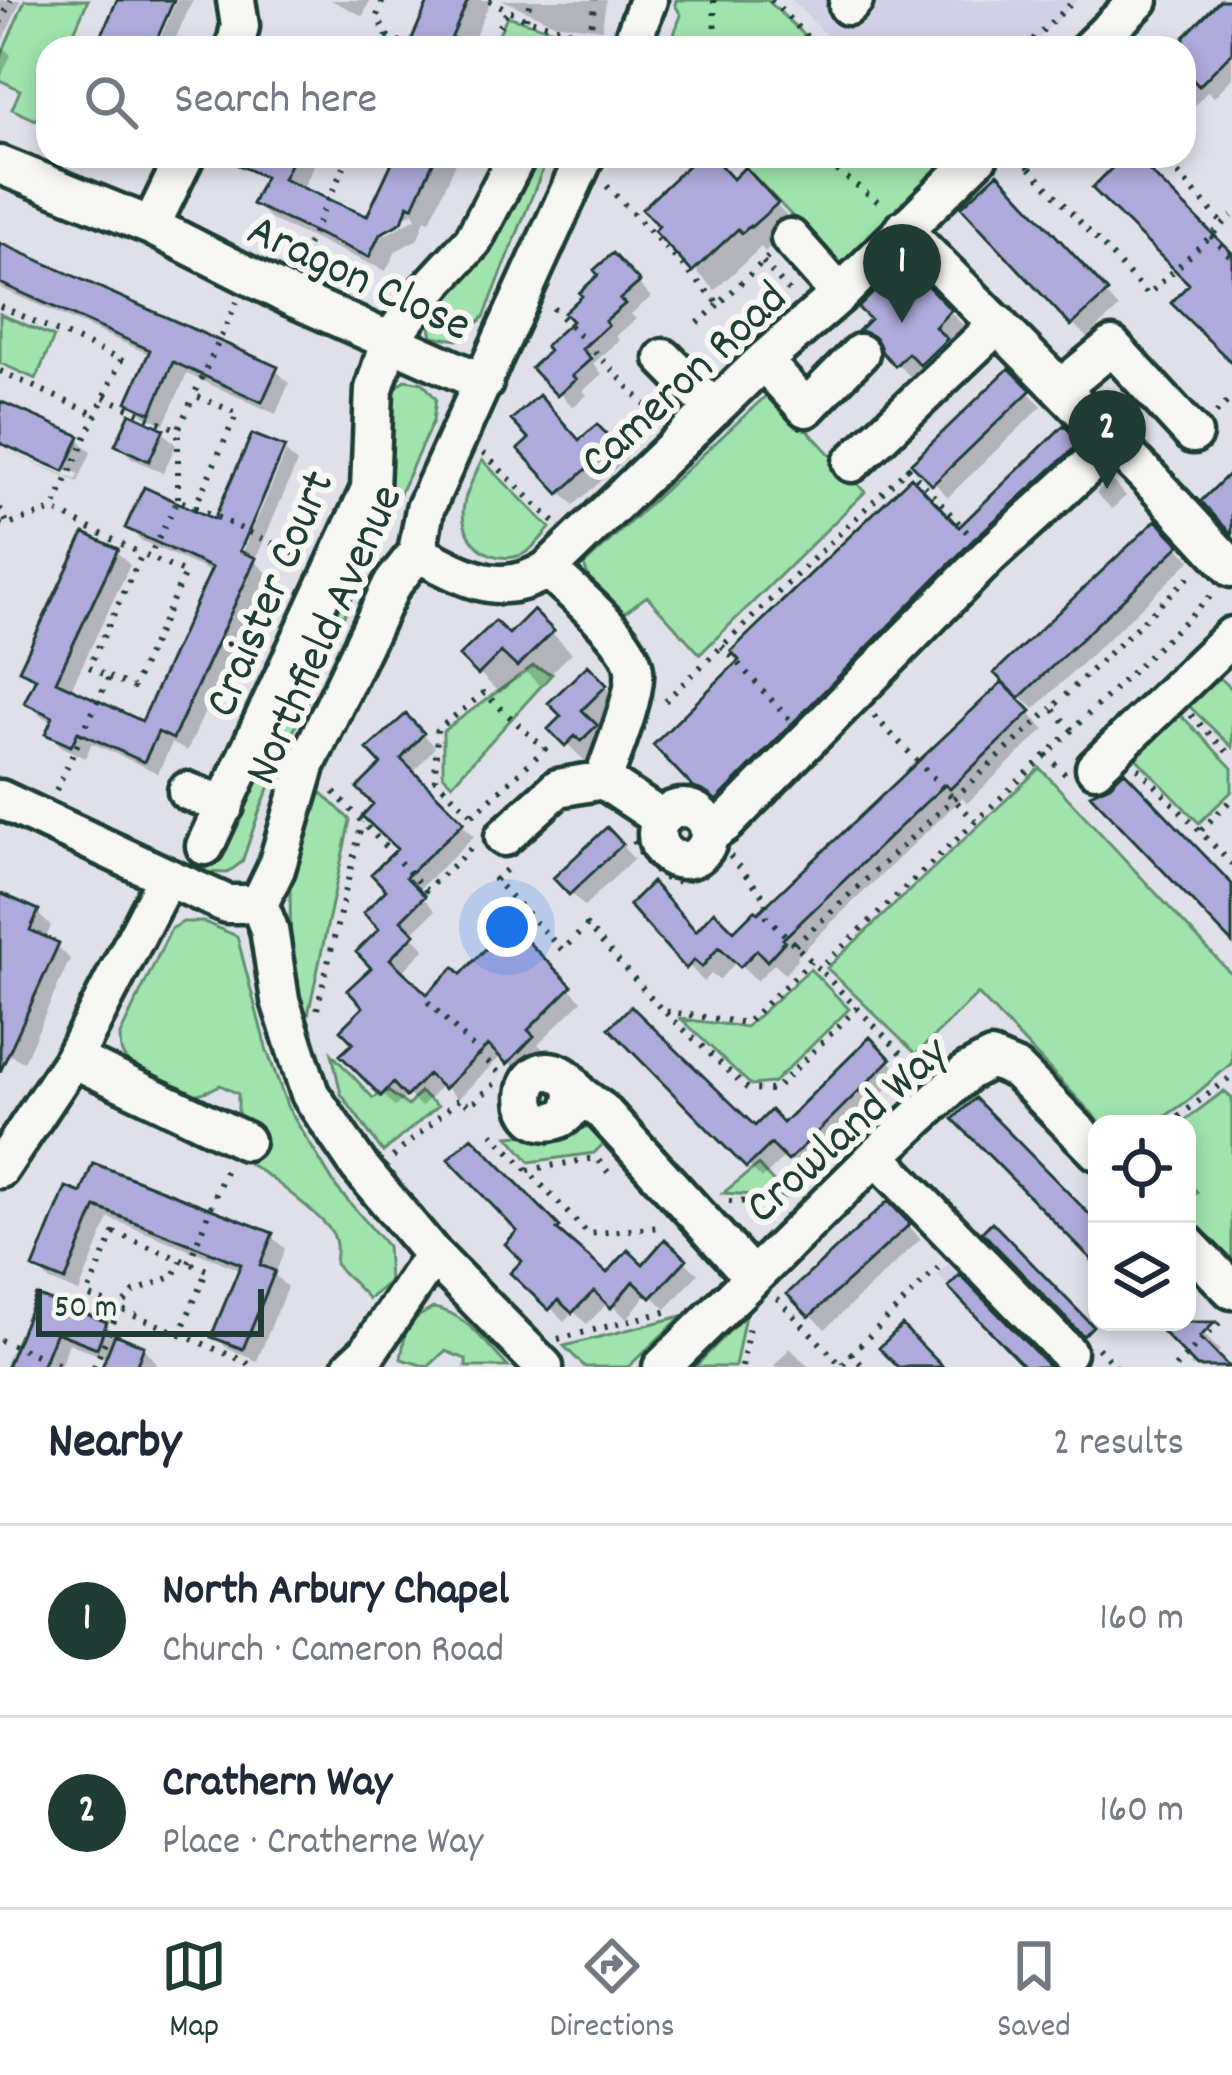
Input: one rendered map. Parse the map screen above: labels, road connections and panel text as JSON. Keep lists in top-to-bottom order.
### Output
{
  "streets": {
    "street": [
      "Aragon Close",
      "Cameron Road",
      "Craister Court",
      "Northfield Avenue",
      "Crowland Way"
    ]
  },
  "crossings": [
    ["Aragon Close", "Craister Court"],
    ["Aragon Close", "Northfield Avenue"],
    ["Cameron Road", "Northfield Avenue"]
  ],
  "scale_bar": "50 m",
  "page": {
    "search": "Search here",
    "pins": ["1", "2"],
    "scale": "50 m",
    "heading": ["Nearby", "2 results"],
    "list": [
      {
        "mark": "1",
        "name": "North Arbury Chapel",
        "note": "Church · Cameron Road",
        "value": "160 m"
      },
      {
        "mark": "2",
        "name": "Crathern Way",
        "note": "Place · Cratherne Way",
        "value": "160 m"
      }
    ],
    "nav": ["Map", "Directions", "Saved"]
  }
}
